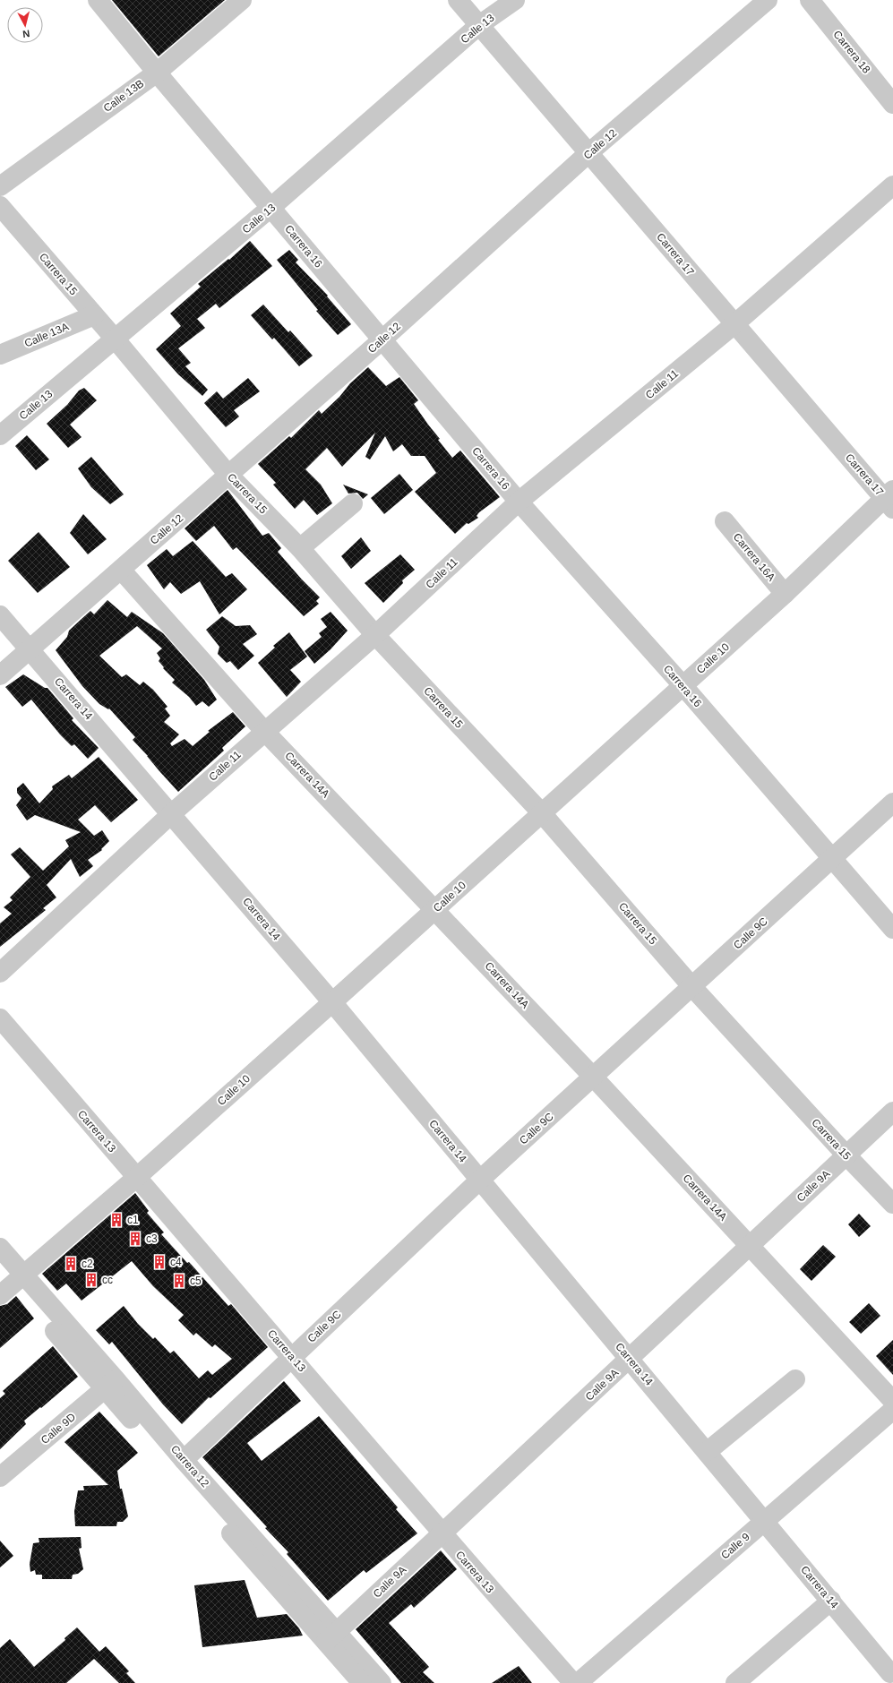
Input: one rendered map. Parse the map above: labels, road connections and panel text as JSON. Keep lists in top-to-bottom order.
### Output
{
  "streets": {
    "street": [
      "Calle 13",
      "Carrera 18",
      "Calle 13B",
      "Calle 12",
      "Carrera 16",
      "Carrera 17",
      "Carrera 15",
      "Calle 13A",
      "Calle 11",
      "Carrera 16A",
      "Calle 10",
      "Carrera 14",
      "Carrera 14A",
      "Calle 9C",
      "Carrera 13",
      "Calle 9A",
      "Calle 9D",
      "Carrera 12",
      "Calle 9"
    ]
  },
  "crossings": [
    ["Calle 13", "Carrera 16"],
    ["Calle 13", "Carrera 17"],
    ["Calle 13", "Carrera 15"],
    ["Calle 13B", "Carrera 16"],
    ["Calle 12", "Carrera 16"],
    ["Calle 12", "Carrera 17"],
    ["Calle 12", "Carrera 15"],
    ["Calle 12", "Carrera 14"],
    ["Calle 12", "Carrera 14A"],
    ["Carrera 16", "Calle 11"],
    ["Carrera 16", "Calle 10"],
    ["Carrera 16", "Calle 9C"],
    ["Carrera 17", "Calle 11"],
    ["Carrera 17", "Calle 10"],
    ["Carrera 15", "Calle 13A"],
    ["Carrera 15", "Calle 11"],
    ["Carrera 15", "Calle 10"],
    ["Carrera 15", "Calle 9C"],
    ["Carrera 15", "Calle 9A"],
    ["Calle 11", "Carrera 14"],
    ["Calle 11", "Carrera 14A"],
    ["Carrera 16A", "Calle 10"],
    ["Calle 10", "Carrera 14"],
    ["Calle 10", "Carrera 14A"],
    ["Calle 10", "Carrera 13"],
    ["Calle 10", "Carrera 12"],
    ["Carrera 14", "Calle 9C"],
    ["Carrera 14", "Calle 9A"],
    ["Carrera 14", "Calle 9"],
    ["Carrera 14A", "Calle 9C"],
    ["Carrera 14A", "Calle 9A"],
    ["Calle 9C", "Carrera 13"],
    ["Calle 9C", "Carrera 12"],
    ["Carrera 13", "Calle 9A"],
    ["Calle 9A", "Carrera 12"],
    ["Calle 9D", "Carrera 12"]
  ],
  "places": {
    "building": [
      "c1",
      "c3",
      "c4",
      "c2",
      "cc",
      "c5"
    ]
  },
  "north": "bottom"
}
